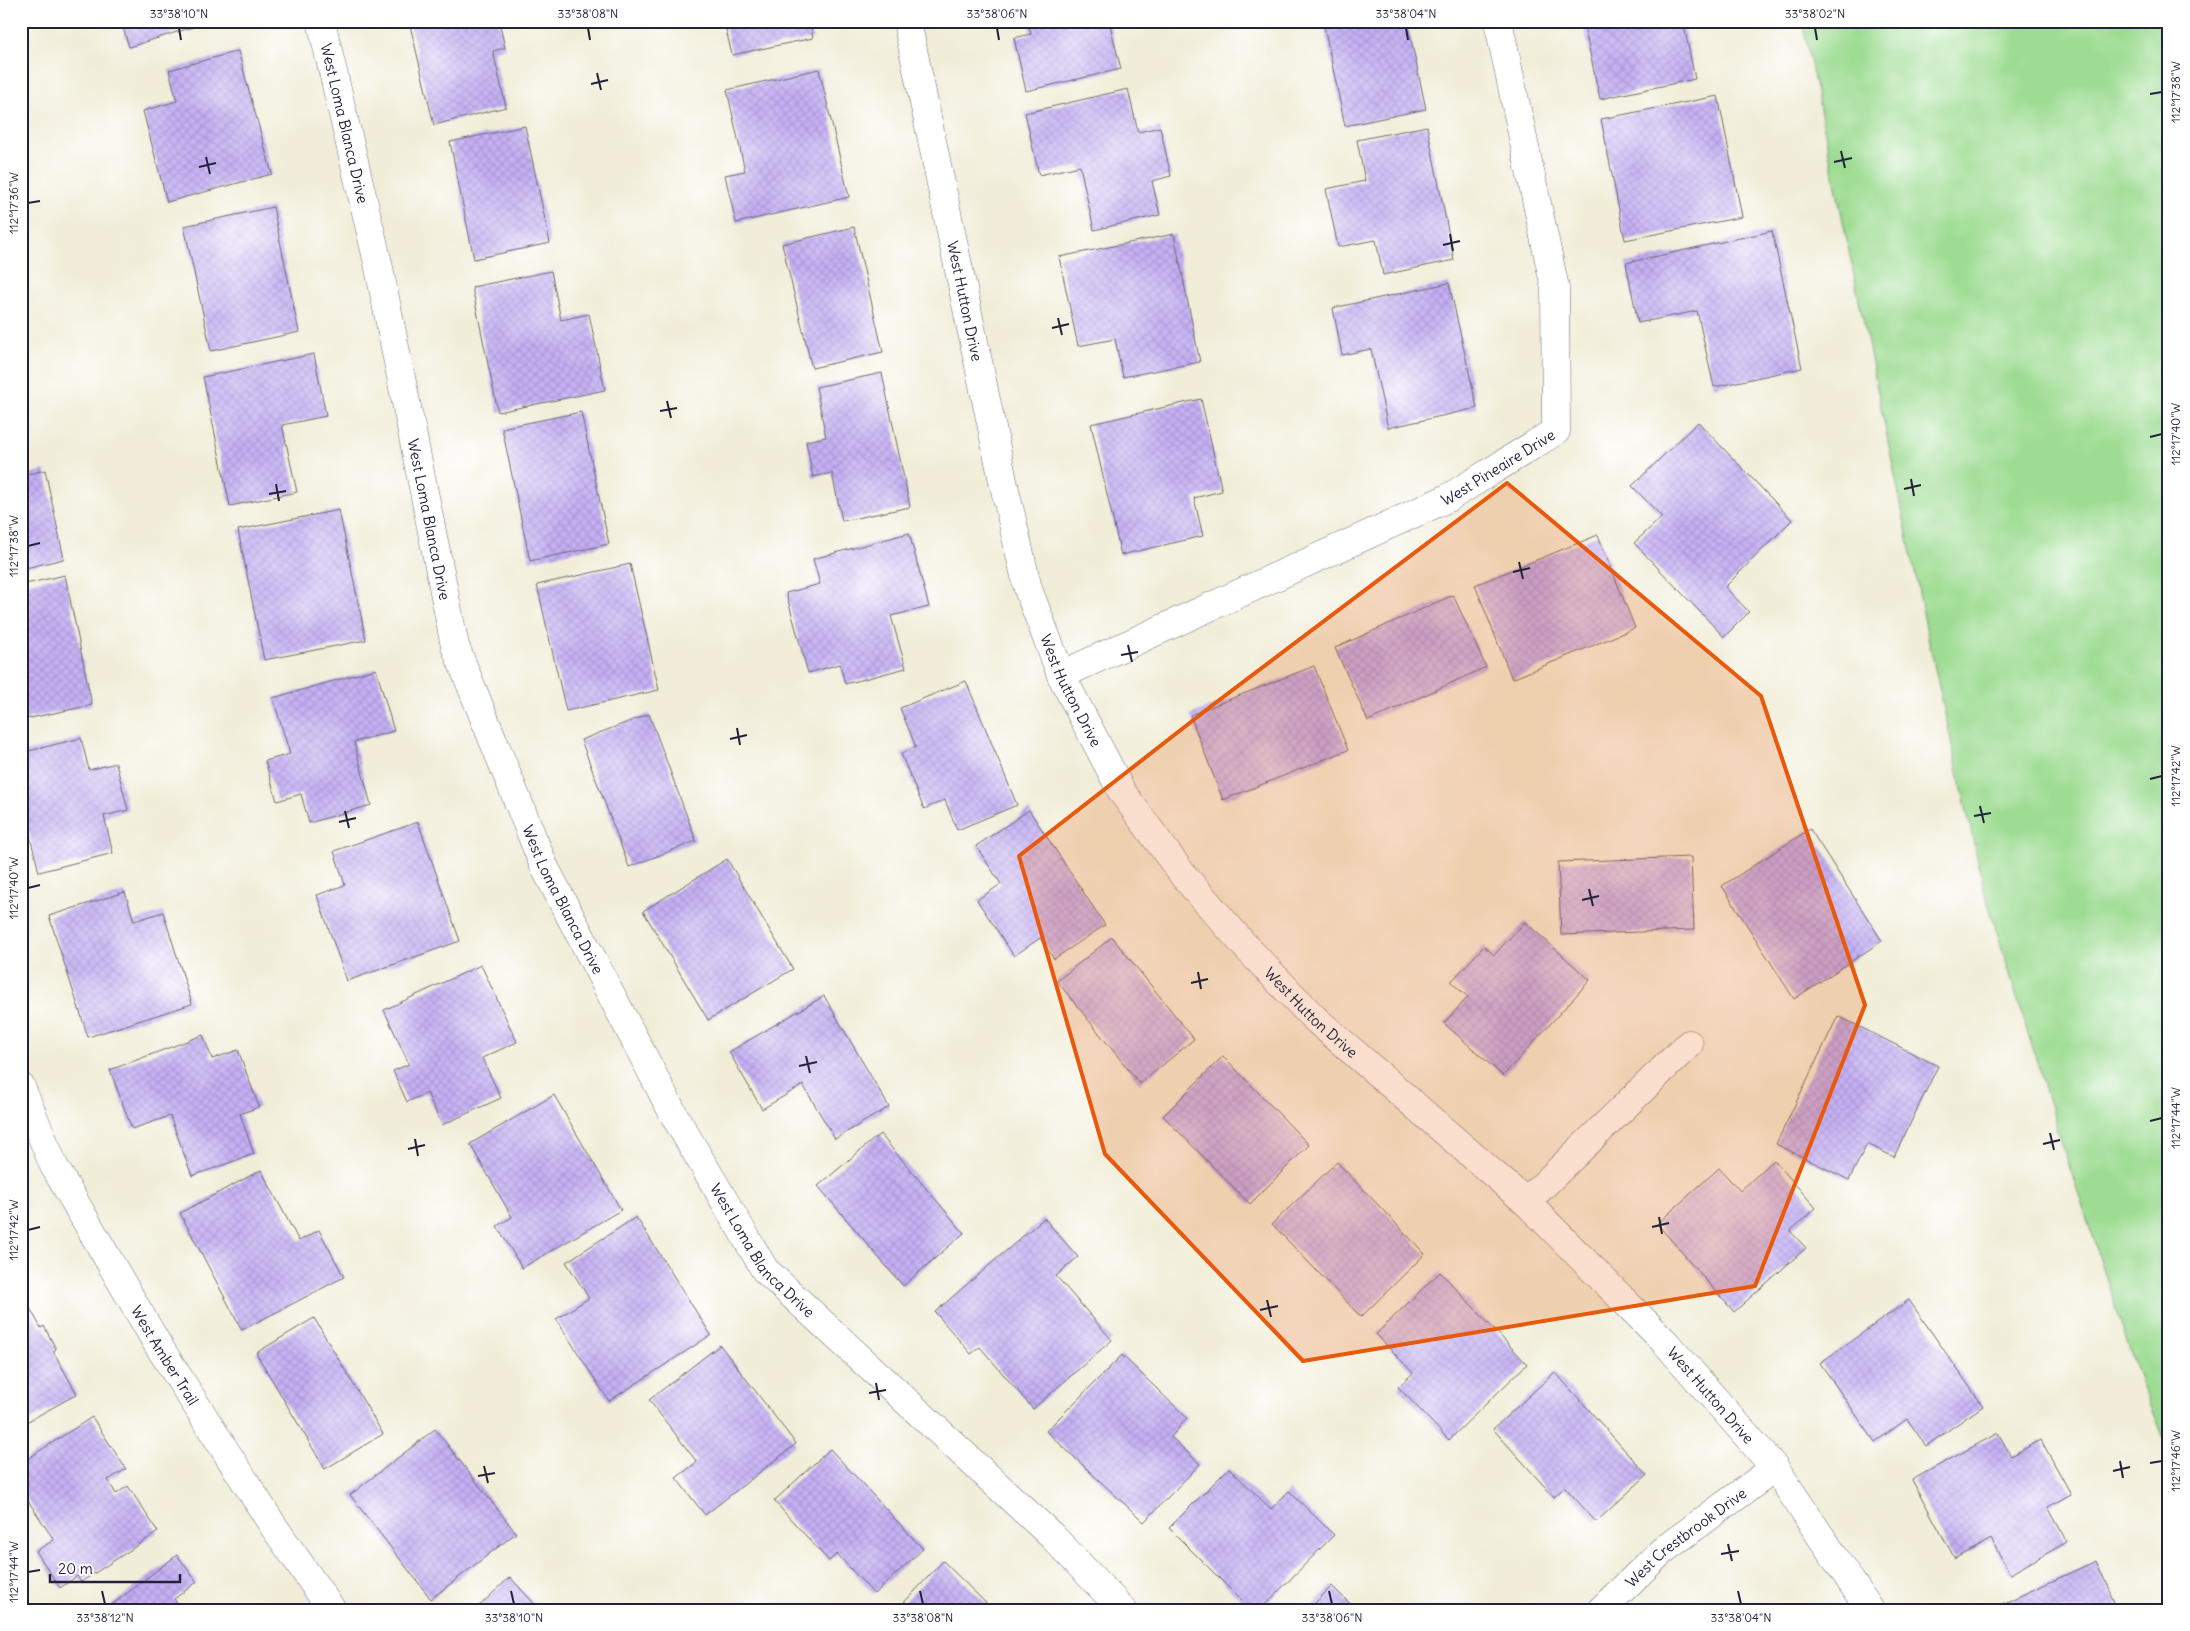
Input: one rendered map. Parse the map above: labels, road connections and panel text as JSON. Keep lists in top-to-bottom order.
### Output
{
  "streets": {
    "street": [
      "West Loma Blanca Drive",
      "West Hutton Drive",
      "West Pineaire Drive",
      "West Amber Trail",
      "West Crestbrook Drive"
    ]
  },
  "crossings": [
    ["West Hutton Drive", "West Pineaire Drive"],
    ["West Hutton Drive", "West Crestbrook Drive"]
  ],
  "scale_bar": "20 m",
  "coordinates": [
    "33°38'10\"N",
    "33°38'08\"N",
    "33°38'06\"N",
    "33°38'04\"N",
    "33°38'02\"N",
    "112°17'38\"W",
    "112°17'36\"W",
    "112°17'40\"W",
    "112°17'42\"W",
    "112°17'44\"W",
    "112°17'46\"W",
    "33°38'12\"N"
  ]
}
